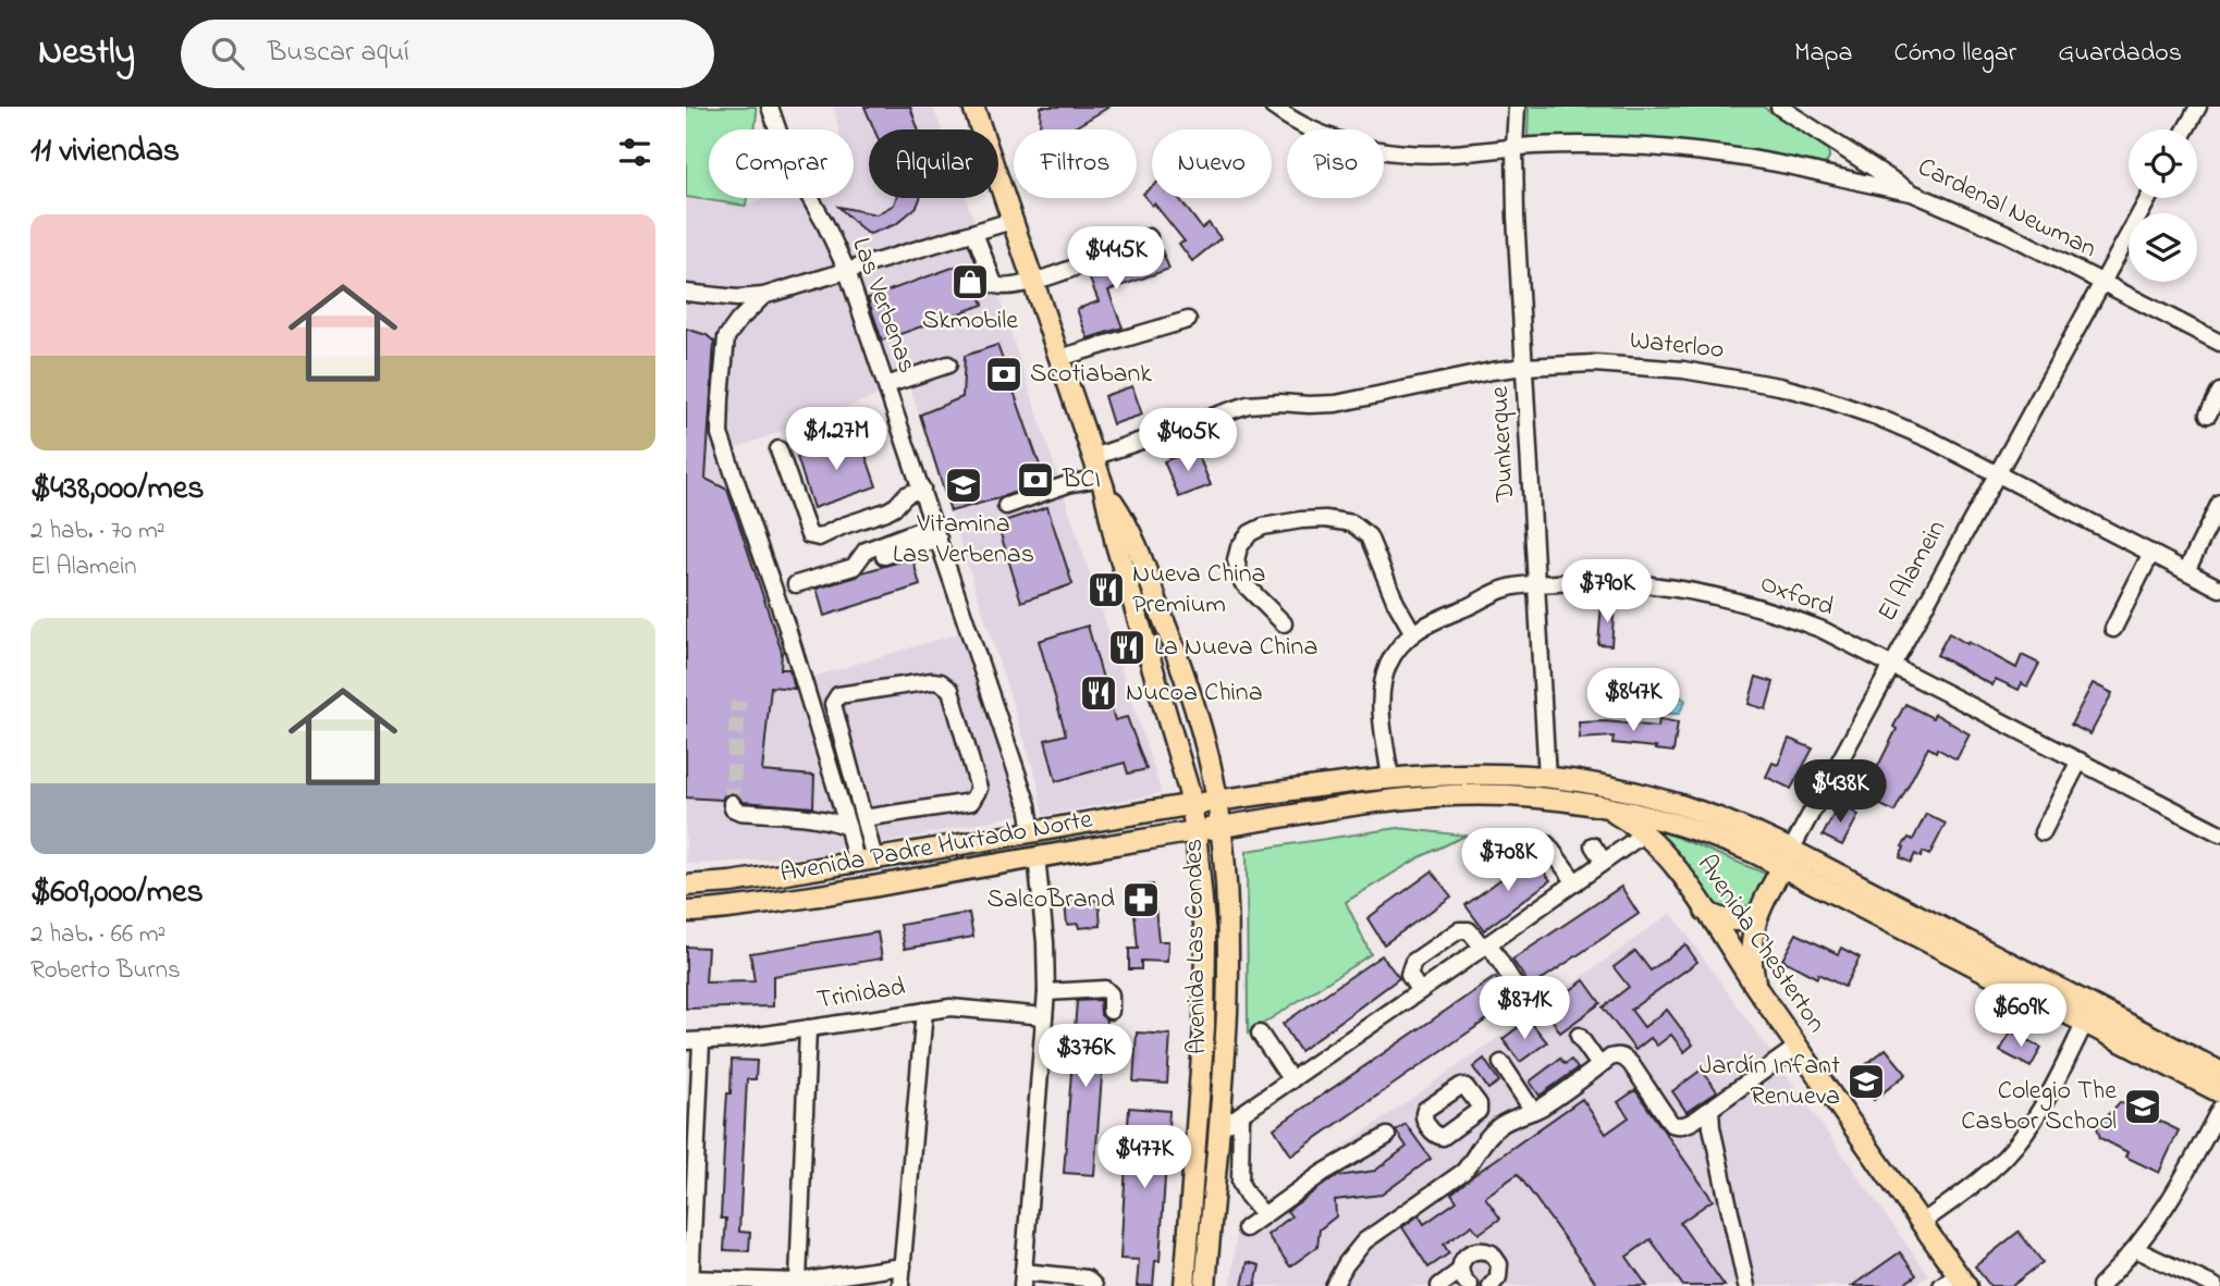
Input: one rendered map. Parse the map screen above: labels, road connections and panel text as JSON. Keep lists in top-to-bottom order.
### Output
{
  "streets": {
    "main road": [
      "El Alamein",
      "Avenida Padre Hurtado Norte",
      "Avenida Chesterton",
      "Avenida Las Condes"
    ],
    "street": [
      "Cardenal Newman",
      "Las Verbenas",
      "Waterloo",
      "Dunkerque",
      "Oxford",
      "Trinidad"
    ]
  },
  "crossings": [
    ["Cardenal Newman", "El Alamein"],
    ["Las Verbenas", "Avenida Padre Hurtado Norte"],
    ["Waterloo", "Dunkerque"],
    ["Waterloo", "El Alamein"],
    ["Waterloo", "Avenida Las Condes"],
    ["Dunkerque", "Oxford"],
    ["Dunkerque", "Avenida Padre Hurtado Norte"],
    ["El Alamein", "Oxford"],
    ["El Alamein", "Avenida Padre Hurtado Norte"],
    ["El Alamein", "Avenida Chesterton"],
    ["Oxford", "Avenida Padre Hurtado Norte"],
    ["Avenida Padre Hurtado Norte", "Avenida Chesterton"],
    ["Avenida Padre Hurtado Norte", "Avenida Las Condes"]
  ],
  "places": {
    "shop": ["Skmobile"],
    "bank": ["Scotiabank", "BCI"],
    "school or university": ["Vitamina Las Verbenas", "Jardín Infant Renueva", "Colegio The Casbor School"],
    "restaurant": ["Nueva China Premium", "La Nueva China", "Nucoa China"],
    "pharmacy": ["SalcoBrand"]
  },
  "page": {
    "header": "Nestly",
    "search": "Buscar aquí",
    "nav": ["Mapa", "Cómo llegar", "Guardados"],
    "heading": "11 viviendas",
    "chip": [
      "Comprar",
      "Alquilar",
      "Filtros",
      "Nuevo",
      "Piso"
    ],
    "list": [
      {
        "name": "$438,000/mes",
        "note": "2 hab. · 70 m² · El Alamein"
      },
      {
        "name": "$609,000/mes",
        "note": "2 hab. · 66 m² · Roberto Burns"
      }
    ],
    "price": [
      "$445K",
      "$1.27M",
      "$405K",
      "$790K",
      "$847K",
      "$438K",
      "$708K",
      "$871K",
      "$609K",
      "$376K",
      "$477K"
    ]
  }
}
